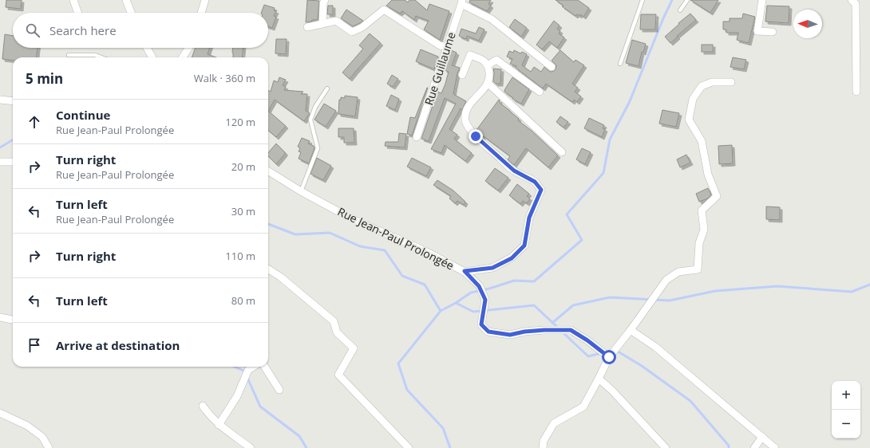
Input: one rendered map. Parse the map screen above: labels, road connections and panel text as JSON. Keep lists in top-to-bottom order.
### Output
{
  "streets": {
    "street": ["Rue Guillaume", "Rue Jean-Paul Prolongée"]
  },
  "north": "left",
  "page": {
    "search": "Search here",
    "heading": ["5 min", "Walk · 360 m"],
    "list": [
      ["Continue", "Rue Jean-Paul Prolongée", "120 m"],
      ["Turn right", "Rue Jean-Paul Prolongée", "20 m"],
      ["Turn left", "Rue Jean-Paul Prolongée", "30 m"],
      ["Turn right", "110 m"],
      ["Turn left", "80 m"],
      "Arrive at destination"
    ],
    "map_buttons": ["+", "−"]
  }
}
